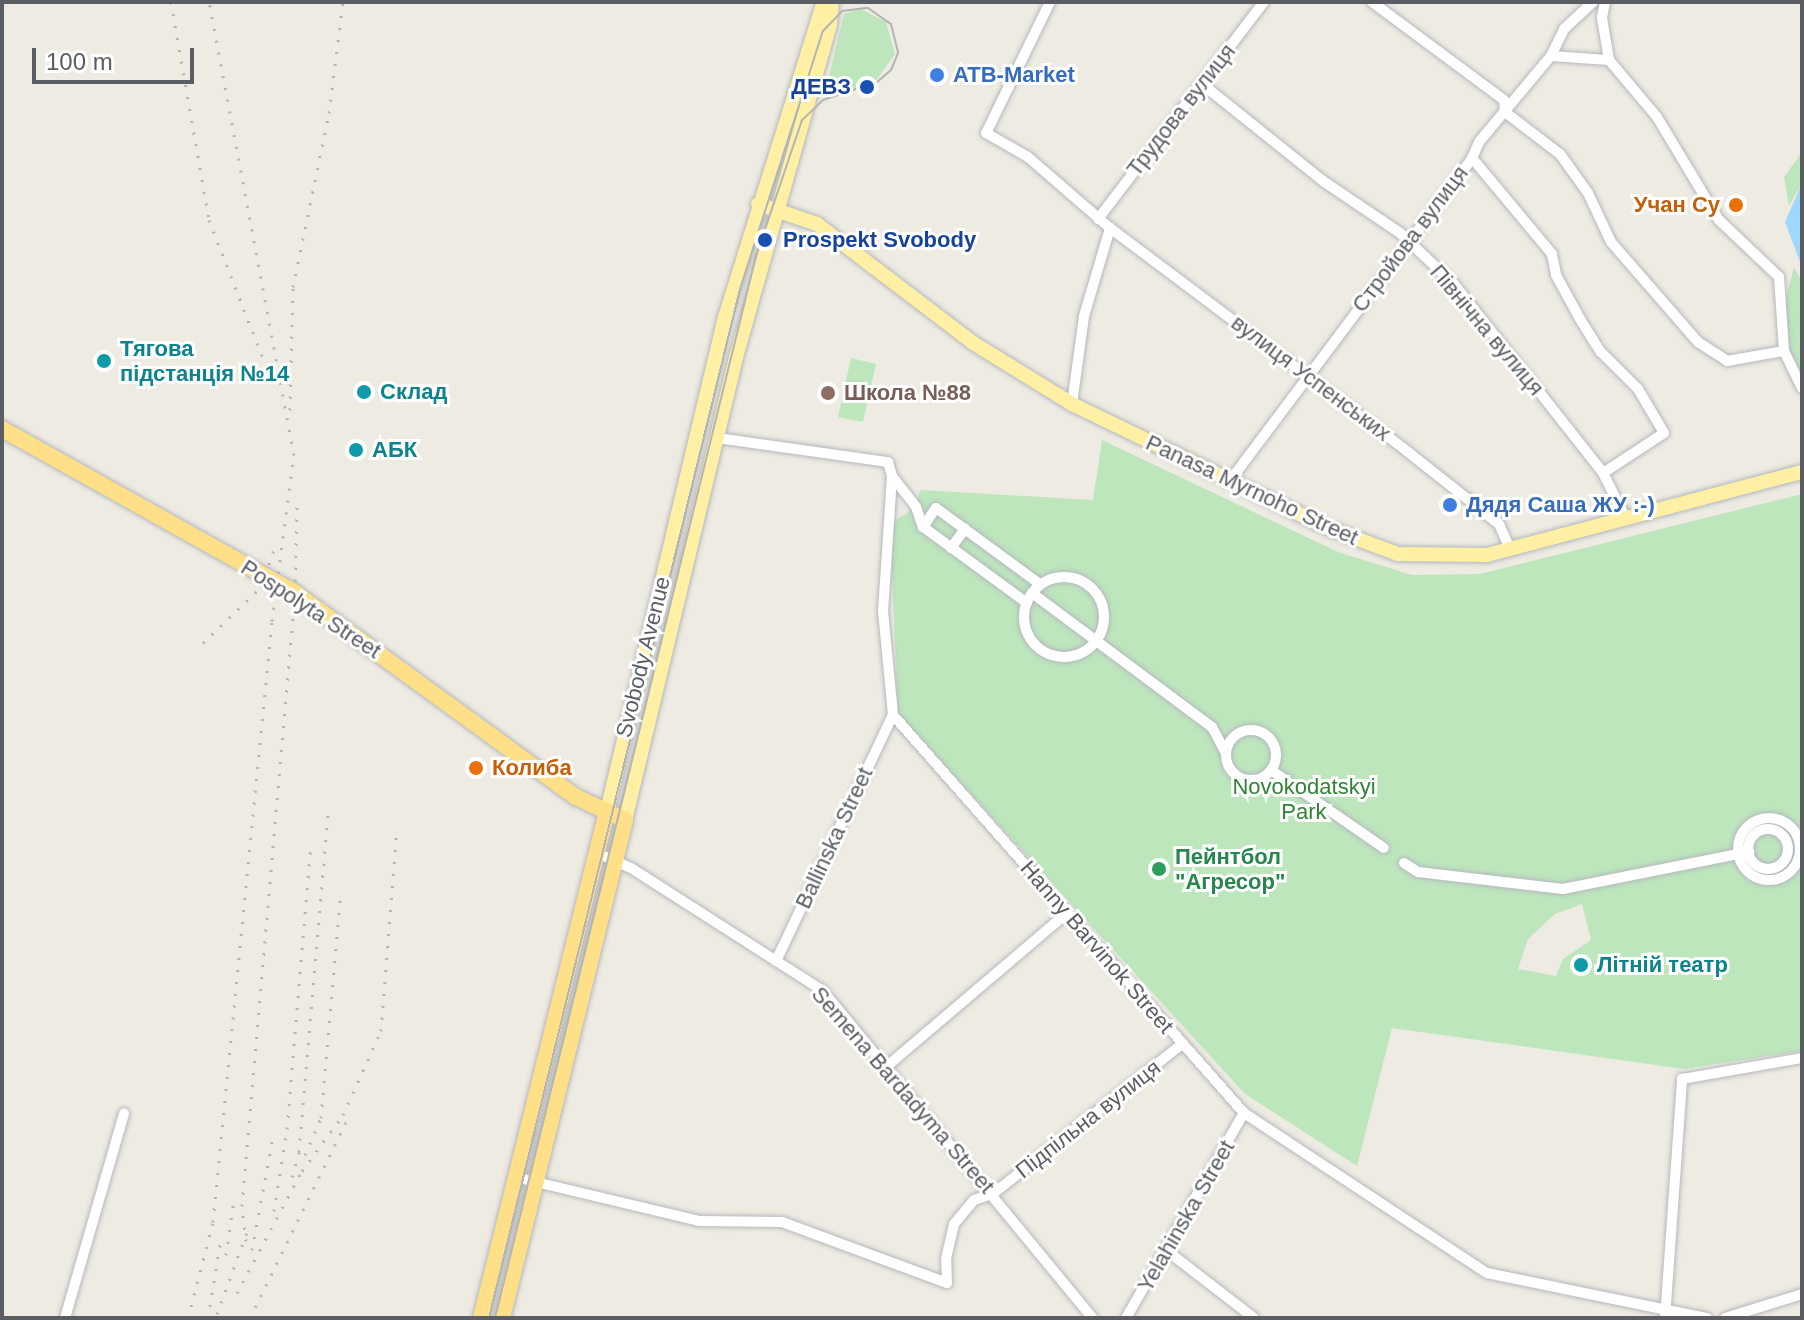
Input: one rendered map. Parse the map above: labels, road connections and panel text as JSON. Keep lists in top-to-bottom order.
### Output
{
  "streets": {
    "highway": ["Pospolyta Street", "Svobody Avenue"],
    "main road": ["Panasa Myrnoho Street"],
    "street": [
      "Трудова вулиця",
      "Стройова вулиця",
      "Північна вулиця",
      "вулиця Успенських",
      "Ballinska Street",
      "Hanny Barvinok Street",
      "Semena Bardadyma Street",
      "Підпільна вулиця",
      "Yelahinska Street"
    ]
  },
  "crossings": [
    ["Трудова вулиця", "Північна вулиця"],
    ["Трудова вулиця", "вулиця Успенських"],
    ["Стройова вулиця", "Північна вулиця"],
    ["Стройова вулиця", "вулиця Успенських"],
    ["Стройова вулиця", "Panasa Myrnoho Street"],
    ["Північна вулиця", "Panasa Myrnoho Street"],
    ["вулиця Успенських", "Panasa Myrnoho Street"],
    ["Panasa Myrnoho Street", "Svobody Avenue"],
    ["Pospolyta Street", "Svobody Avenue"],
    ["Svobody Avenue", "Semena Bardadyma Street"],
    ["Svobody Avenue", "Підпільна вулиця"],
    ["Ballinska Street", "Hanny Barvinok Street"],
    ["Ballinska Street", "Semena Bardadyma Street"],
    ["Hanny Barvinok Street", "Підпільна вулиця"],
    ["Hanny Barvinok Street", "Yelahinska Street"],
    ["Semena Bardadyma Street", "Підпільна вулиця"]
  ],
  "parks": ["Novokodatskyi Park"],
  "places": [
    "ATB-Market",
    "ДЕВЗ",
    "Учан Су",
    "Prospekt Svobody",
    "Тягова пiдстанцiя №14",
    "Склад",
    "Школа №88",
    "АБК",
    "Дядя Саша ЖУ :-)",
    "Колиба",
    "Пейнтбол \"Агресор\"",
    "Лiтнiй театр"
  ],
  "scale_bar": "100 m"
}
